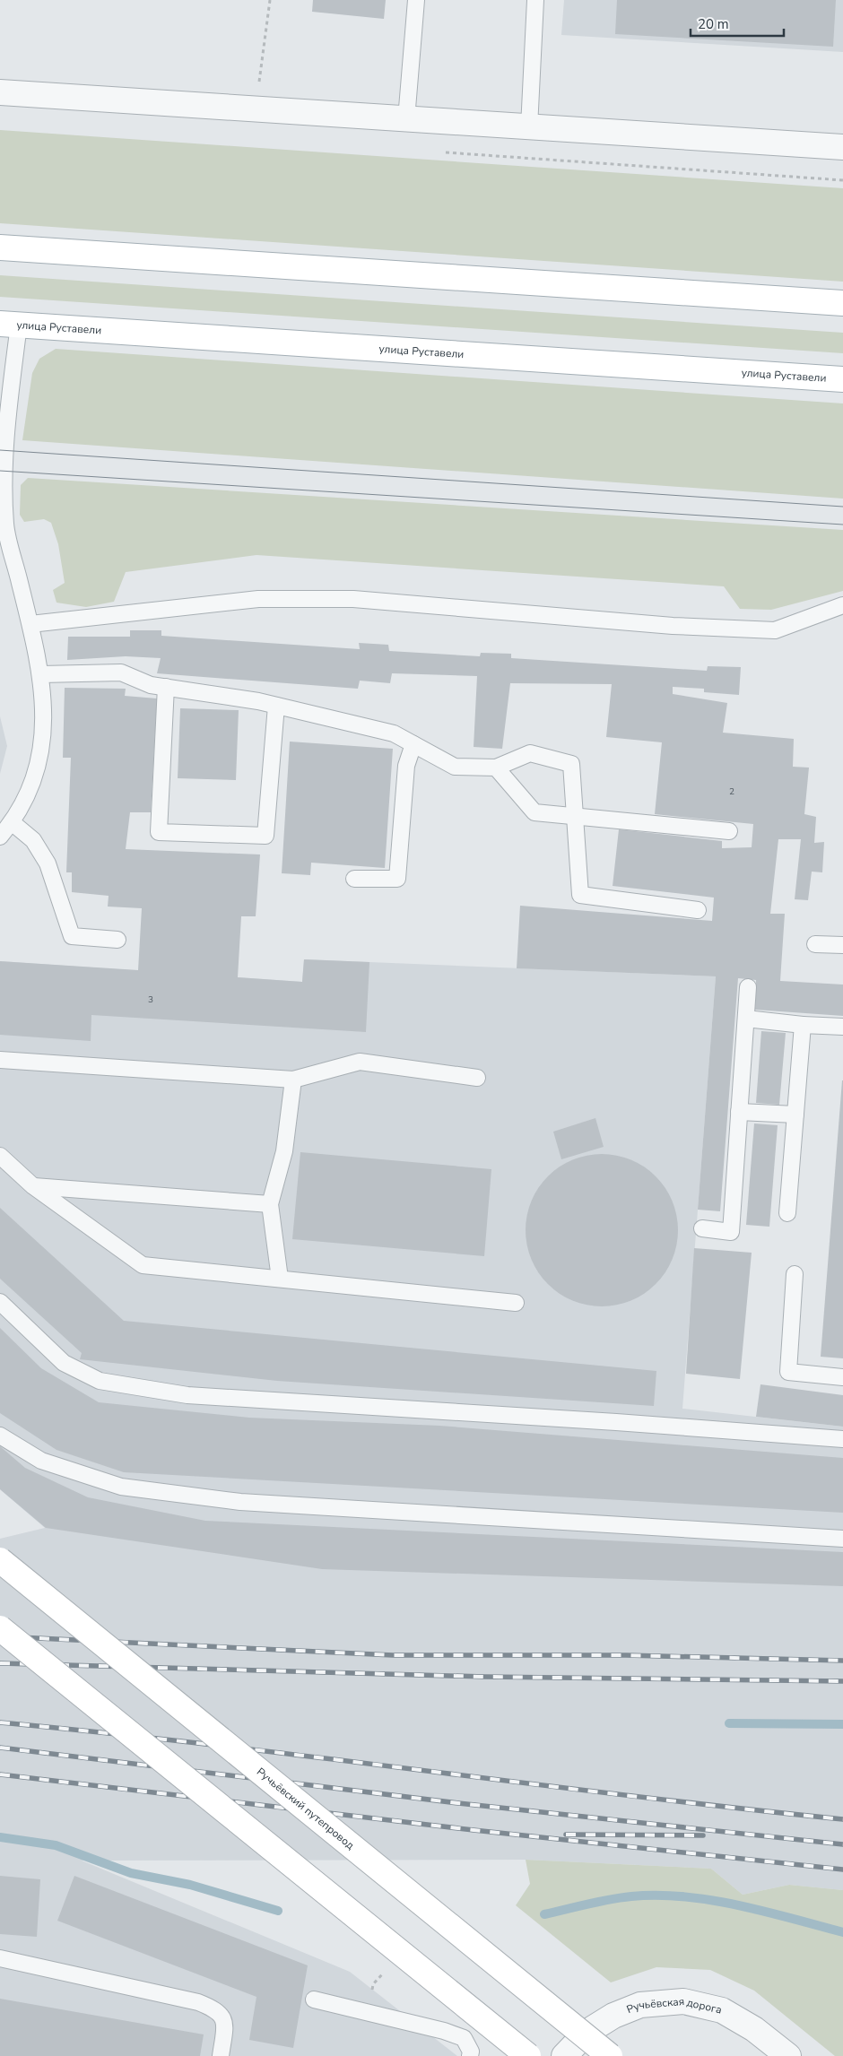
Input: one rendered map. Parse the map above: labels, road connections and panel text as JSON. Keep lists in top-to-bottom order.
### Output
{
  "streets": {
    "main road": ["улица Руставели", "Ручьёвский путепровод"],
    "street": ["Ручьёвская дорога"]
  },
  "house_numbers": ["2", "3"],
  "scale_bar": "20 m"
}
